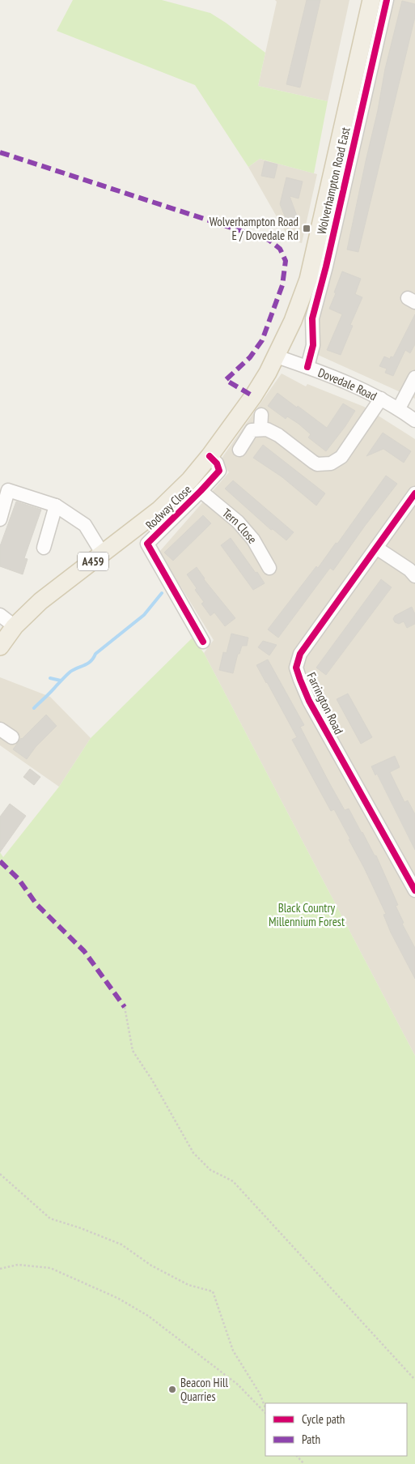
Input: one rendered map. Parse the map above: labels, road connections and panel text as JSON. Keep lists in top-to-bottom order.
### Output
{
  "streets": {
    "main road": ["Wolverhampton Road East", "A459"],
    "street": [
      "Dovedale Road",
      "Rodway Close",
      "Tern Close",
      "Farrington Road"
    ]
  },
  "crossings": [
    ["Wolverhampton Road East", "Dovedale Road"],
    ["Wolverhampton Road East", "Rodway Close"],
    ["Wolverhampton Road East", "Tern Close"],
    ["Wolverhampton Road East", "A459"],
    ["Rodway Close", "Tern Close"],
    ["Rodway Close", "A459"],
    ["Tern Close", "A459"]
  ],
  "parks": ["Black Country Millennium Forest"],
  "places": {
    "transit": ["Wolverhampton Road E / Dovedale Rd"],
    "other": ["Beacon Hill Quarries"]
  },
  "legend": ["Cycle path", "Path"]
}
